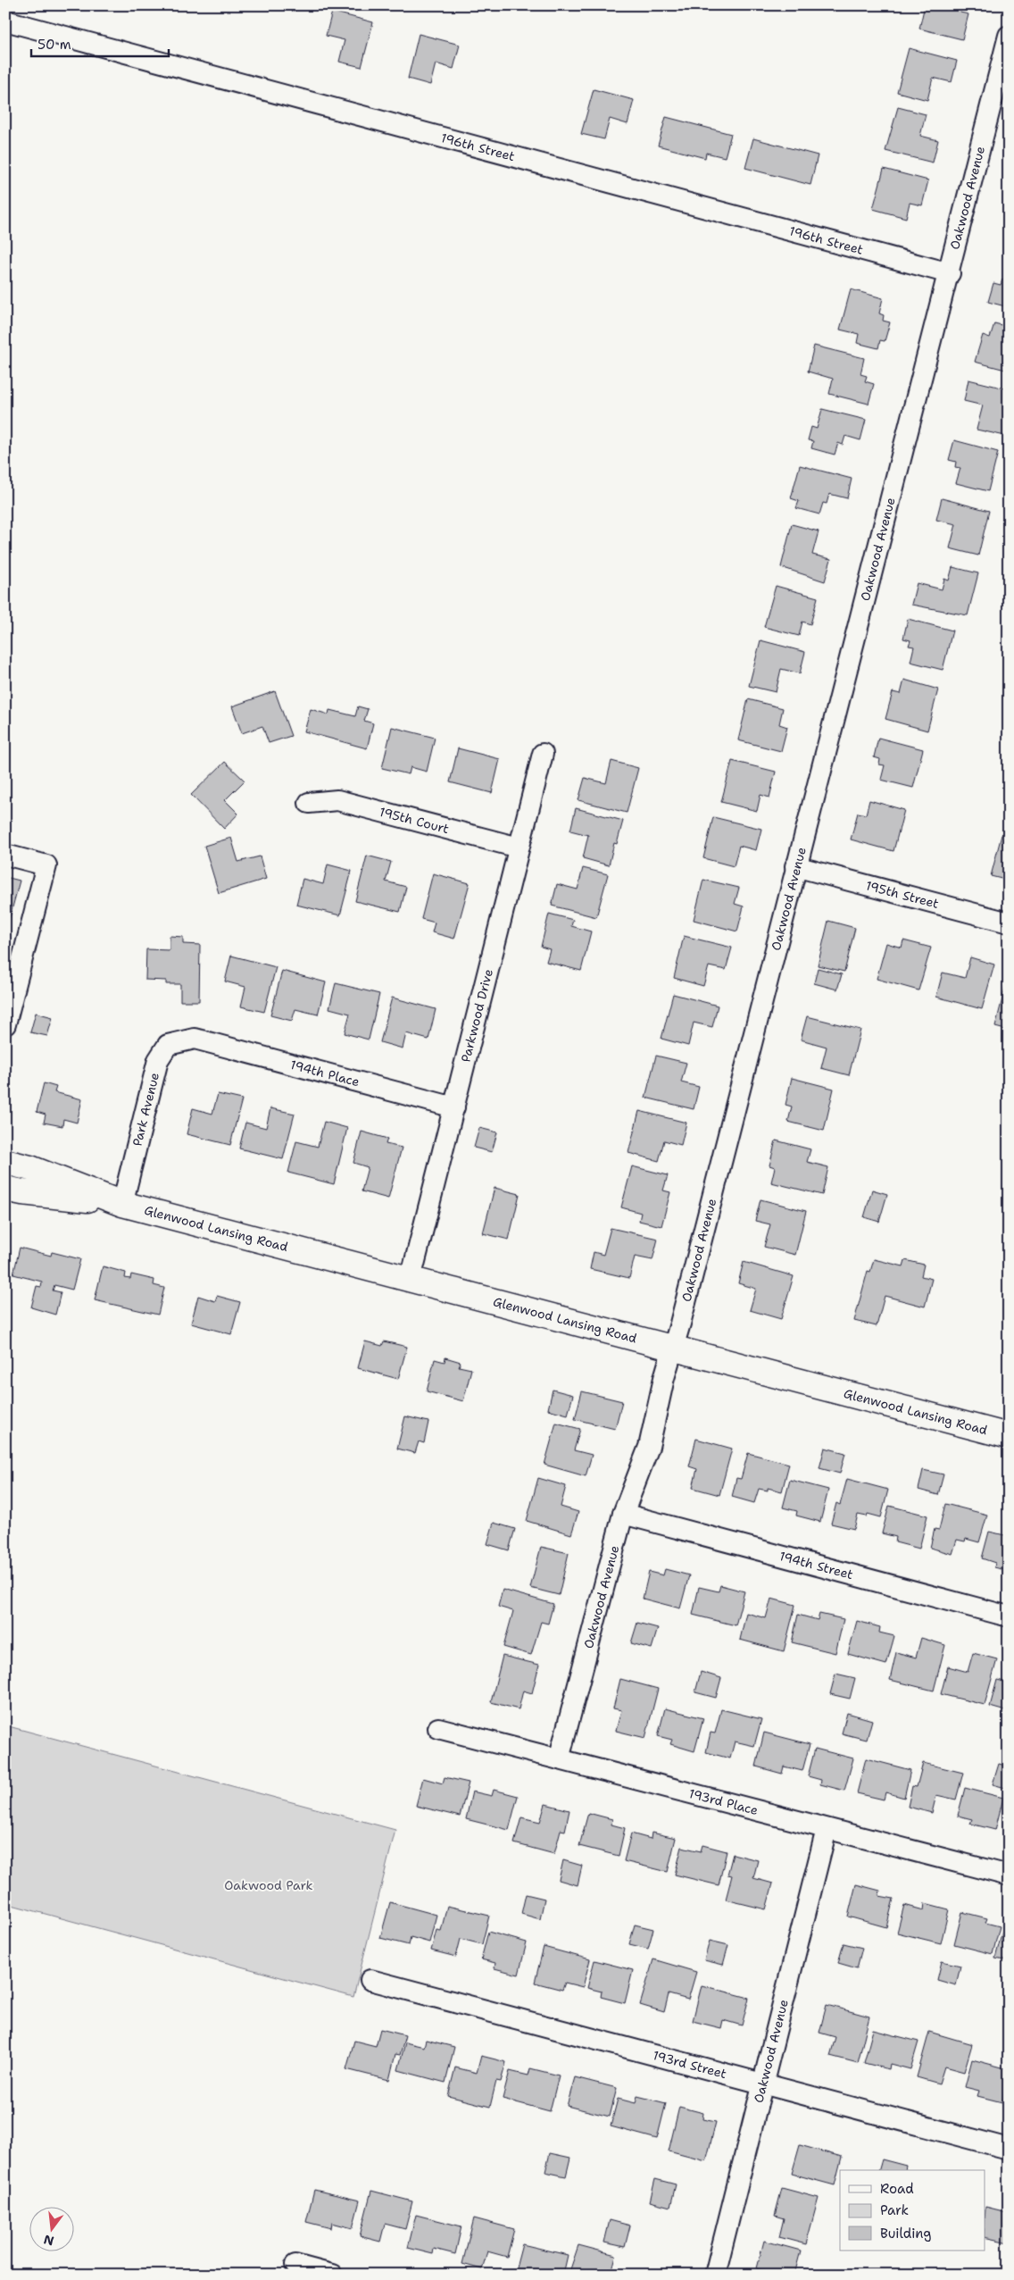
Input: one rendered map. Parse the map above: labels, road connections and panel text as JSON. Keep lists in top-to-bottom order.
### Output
{
  "streets": {
    "main road": ["Glenwood Lansing Road"],
    "street": [
      "196th Street",
      "Oakwood Avenue",
      "195th Court",
      "195th Street",
      "Parkwood Drive",
      "194th Place",
      "Park Avenue",
      "194th Street",
      "193rd Place",
      "193rd Street"
    ]
  },
  "crossings": [
    ["196th Street", "Oakwood Avenue"],
    ["Oakwood Avenue", "195th Street"],
    ["Oakwood Avenue", "Glenwood Lansing Road"],
    ["Oakwood Avenue", "194th Street"],
    ["Oakwood Avenue", "193rd Place"],
    ["Oakwood Avenue", "193rd Street"],
    ["195th Court", "Parkwood Drive"],
    ["Parkwood Drive", "194th Place"],
    ["Parkwood Drive", "Glenwood Lansing Road"],
    ["194th Place", "Park Avenue"],
    ["Park Avenue", "Glenwood Lansing Road"]
  ],
  "parks": ["Oakwood Park"],
  "legend": ["Road", "Park", "Building"],
  "scale_bar": "50 m",
  "north": "bottom"
}
